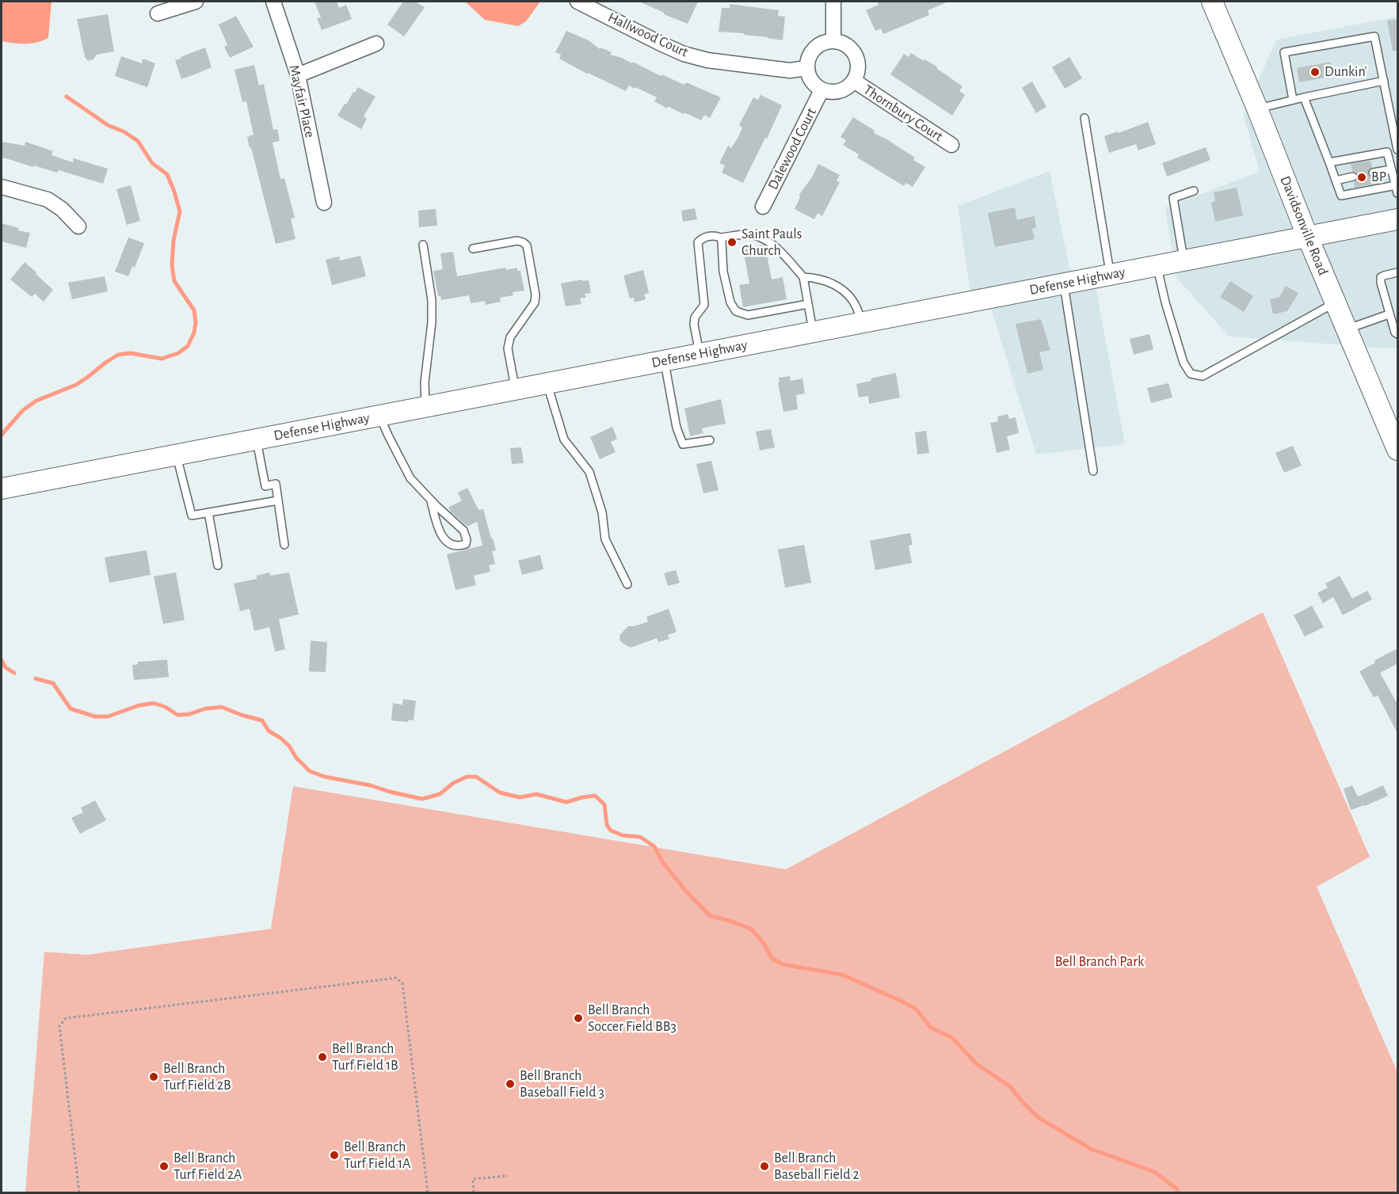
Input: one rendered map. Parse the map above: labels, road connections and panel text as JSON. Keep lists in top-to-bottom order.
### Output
{
  "streets": {
    "main road": ["Davidsonville Road", "Defense Highway"],
    "street": [
      "Hallwood Court",
      "Mayfair Place",
      "Thornbury Court",
      "Dalewood Court"
    ]
  },
  "crossings": [
    ["Hallwood Court", "Thornbury Court"],
    ["Hallwood Court", "Dalewood Court"],
    ["Thornbury Court", "Dalewood Court"],
    ["Davidsonville Road", "Defense Highway"]
  ],
  "parks": ["Bell Branch Park"],
  "places": [
    "Dunkin'",
    "BP",
    "Saint Pauls Church",
    "Bell Branch Soccer Field BB3",
    "Bell Branch Turf Field 1B",
    "Bell Branch Turf Field 2B",
    "Bell Branch Baseball Field 3",
    "Bell Branch Turf Field 1A",
    "Bell Branch Turf Field 2A",
    "Bell Branch Baseball Field 2"
  ]
}
